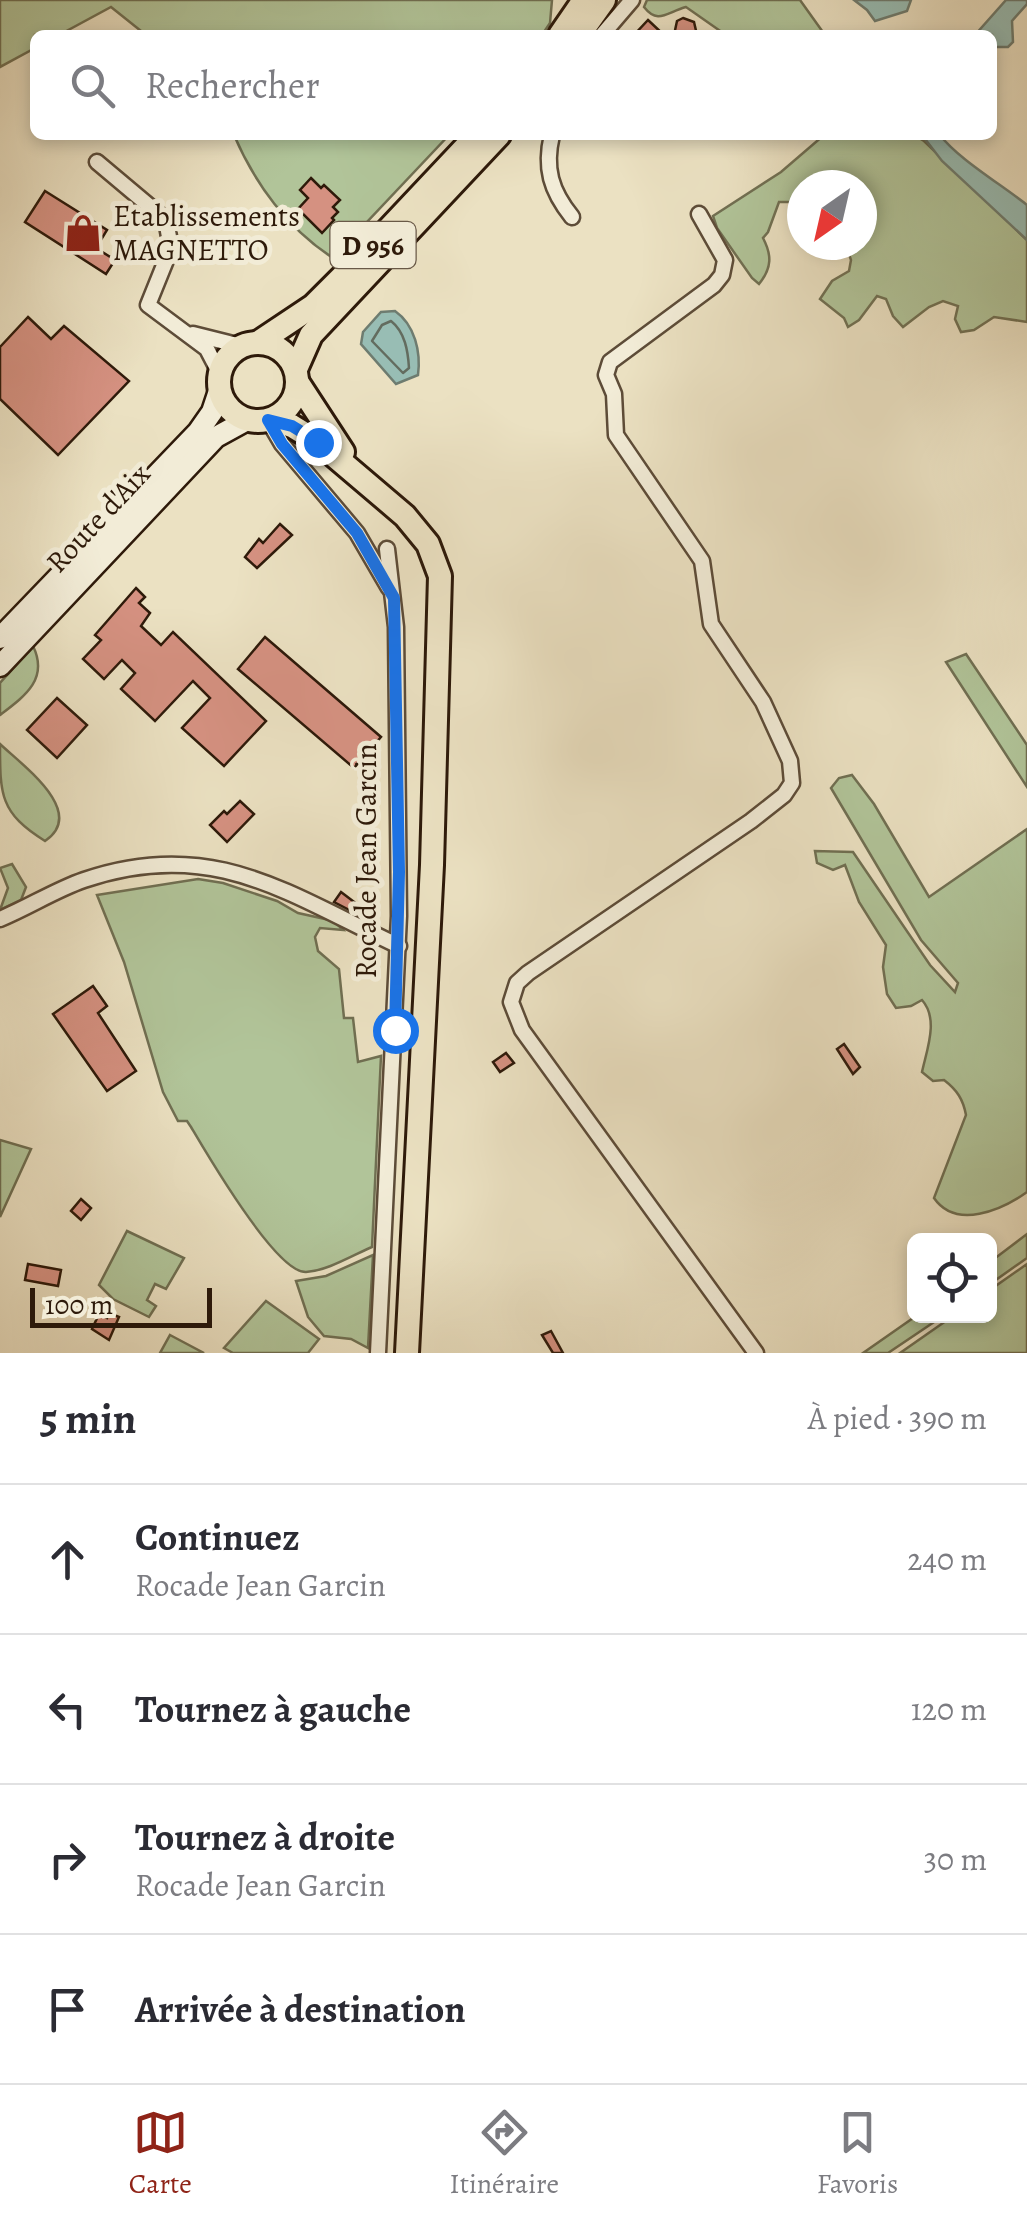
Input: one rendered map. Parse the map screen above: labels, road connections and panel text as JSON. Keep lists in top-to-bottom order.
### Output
{
  "streets": {
    "main road": ["D 956", "Route d'Aix", "Rocade Jean Garcin"]
  },
  "crossings": [
    ["D 956", "Route d'Aix"],
    ["D 956", "Rocade Jean Garcin"],
    ["Route d'Aix", "Rocade Jean Garcin"]
  ],
  "places": {
    "shop": ["Etablissements MAGNETTO"]
  },
  "scale_bar": "100 m",
  "north": "bottom left",
  "page": {
    "search": "Rechercher",
    "scale": "100 m",
    "heading": ["5 min", "À pied · 390 m"],
    "list": [
      ["Continuez", "Rocade Jean Garcin", "240 m"],
      ["Tournez à gauche", "120 m"],
      ["Tournez à droite", "Rocade Jean Garcin", "30 m"],
      "Arrivée à destination"
    ],
    "nav": ["Carte", "Itinéraire", "Favoris"]
  }
}
